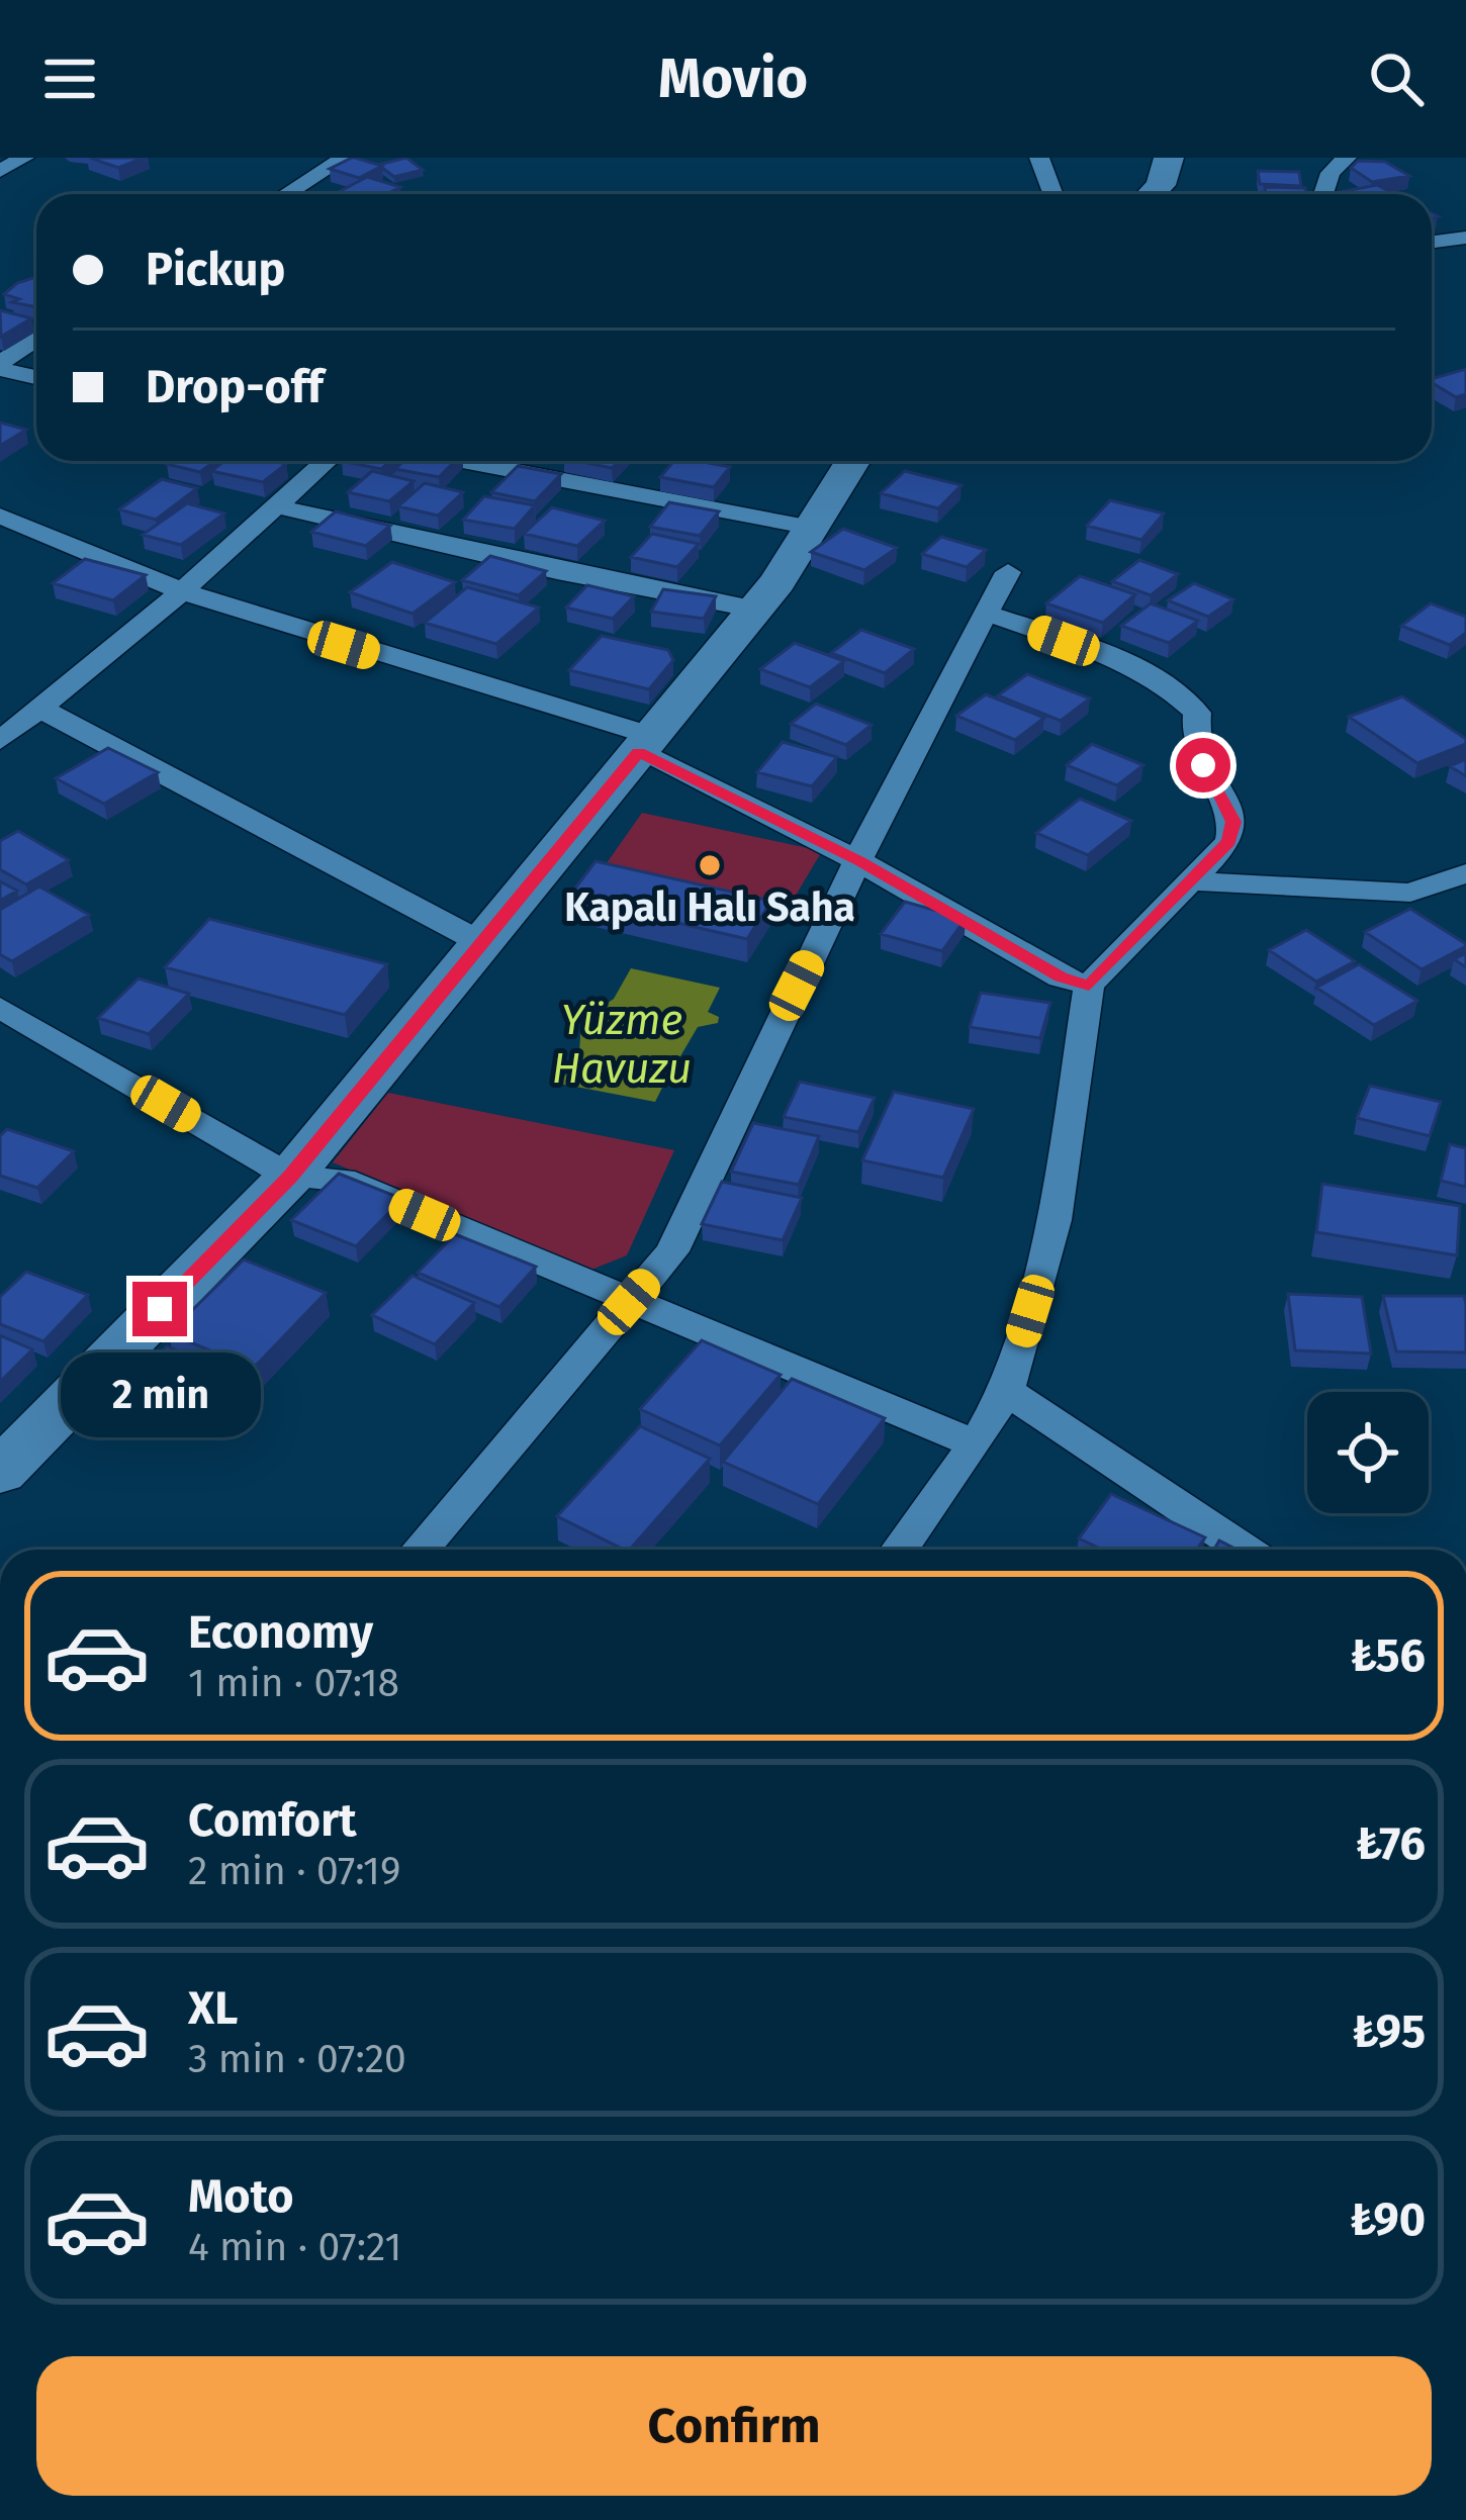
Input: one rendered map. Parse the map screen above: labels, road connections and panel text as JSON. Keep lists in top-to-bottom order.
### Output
{
  "water": ["Yüzme Havuzu"],
  "places": ["Kapalı Halı Saha"],
  "page": {
    "header": "Movio",
    "banner": ["Pickup", "Drop-off"],
    "bubble": "2 min",
    "list": [
      {
        "name": "Economy",
        "note": "1 min · 07:18",
        "value": "₺56"
      },
      {
        "name": "Comfort",
        "note": "2 min · 07:19",
        "value": "₺76"
      },
      {
        "name": "XL",
        "note": "3 min · 07:20",
        "value": "₺95"
      },
      {
        "name": "Moto",
        "note": "4 min · 07:21",
        "value": "₺90"
      }
    ],
    "buttons": "Confirm"
  }
}
